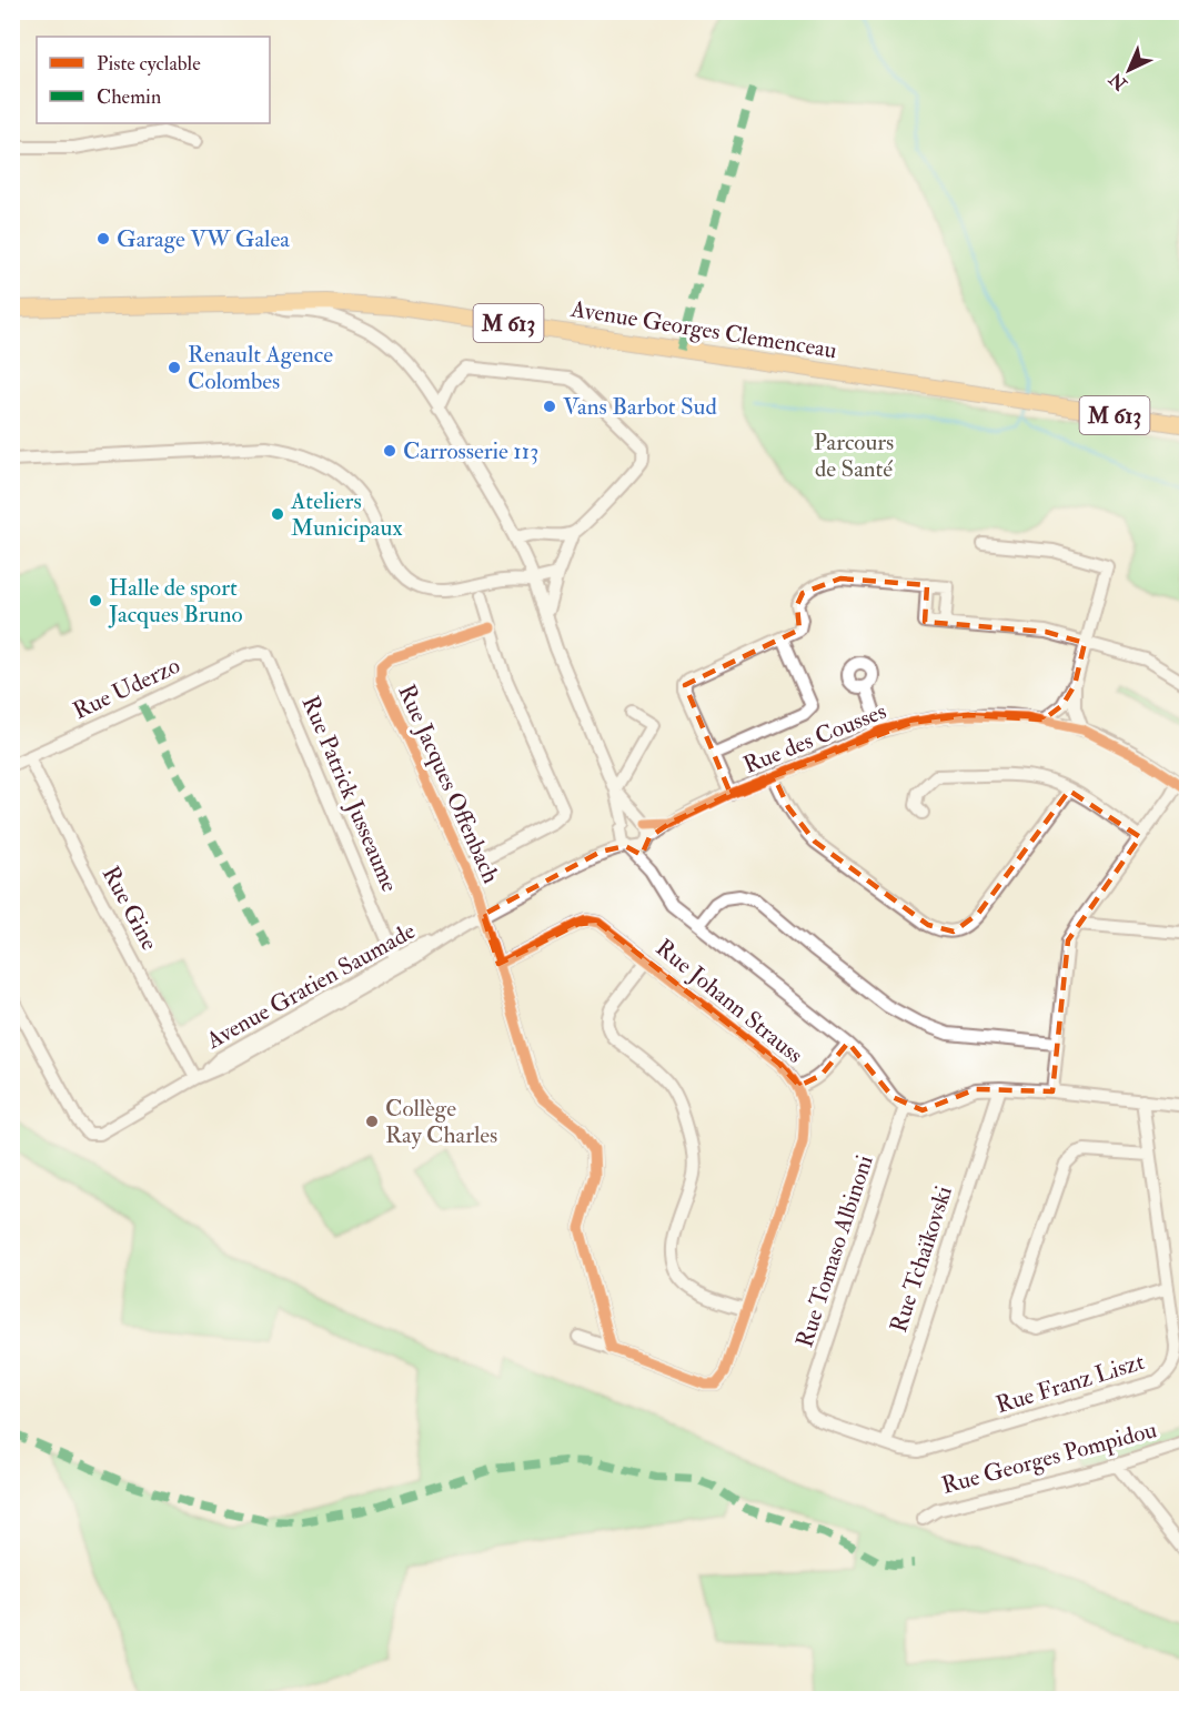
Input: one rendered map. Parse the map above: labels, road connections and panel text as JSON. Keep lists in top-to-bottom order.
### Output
{
  "streets": {
    "main road": ["M 613", "Avenue Georges Clemenceau"],
    "street": [
      "Rue Uderzo",
      "Rue des Cousses",
      "Rue Jacques Offenbach",
      "Rue Patrick Jusseaume",
      "Rue Gine",
      "Avenue Gratien Saumade",
      "Rue Johann Strauss",
      "Rue Tomaso Albinoni",
      "Rue Tchaïkovski",
      "Rue Franz Liszt",
      "Rue Georges Pompidou"
    ]
  },
  "crossings": [
    ["Rue Uderzo", "Rue Patrick Jusseaume"],
    ["Rue Uderzo", "Rue Gine"],
    ["Rue Jacques Offenbach", "Avenue Gratien Saumade"],
    ["Rue Jacques Offenbach", "Rue Johann Strauss"],
    ["Rue Patrick Jusseaume", "Avenue Gratien Saumade"],
    ["Rue Gine", "Avenue Gratien Saumade"],
    ["Rue Tomaso Albinoni", "Rue Franz Liszt"],
    ["Rue Tchaïkovski", "Rue Franz Liszt"]
  ],
  "parks": ["Parcours de Santé"],
  "places": [
    "Garage VW Galea",
    "Renault Agence Colombes",
    "Vans Barbot Sud",
    "Carrosserie 113",
    "Ateliers Municipaux",
    "Halle de sport Jacques Bruno",
    "Collège Ray Charles"
  ],
  "legend": ["Piste cyclable", "Chemin"],
  "north": "bottom left"
}
